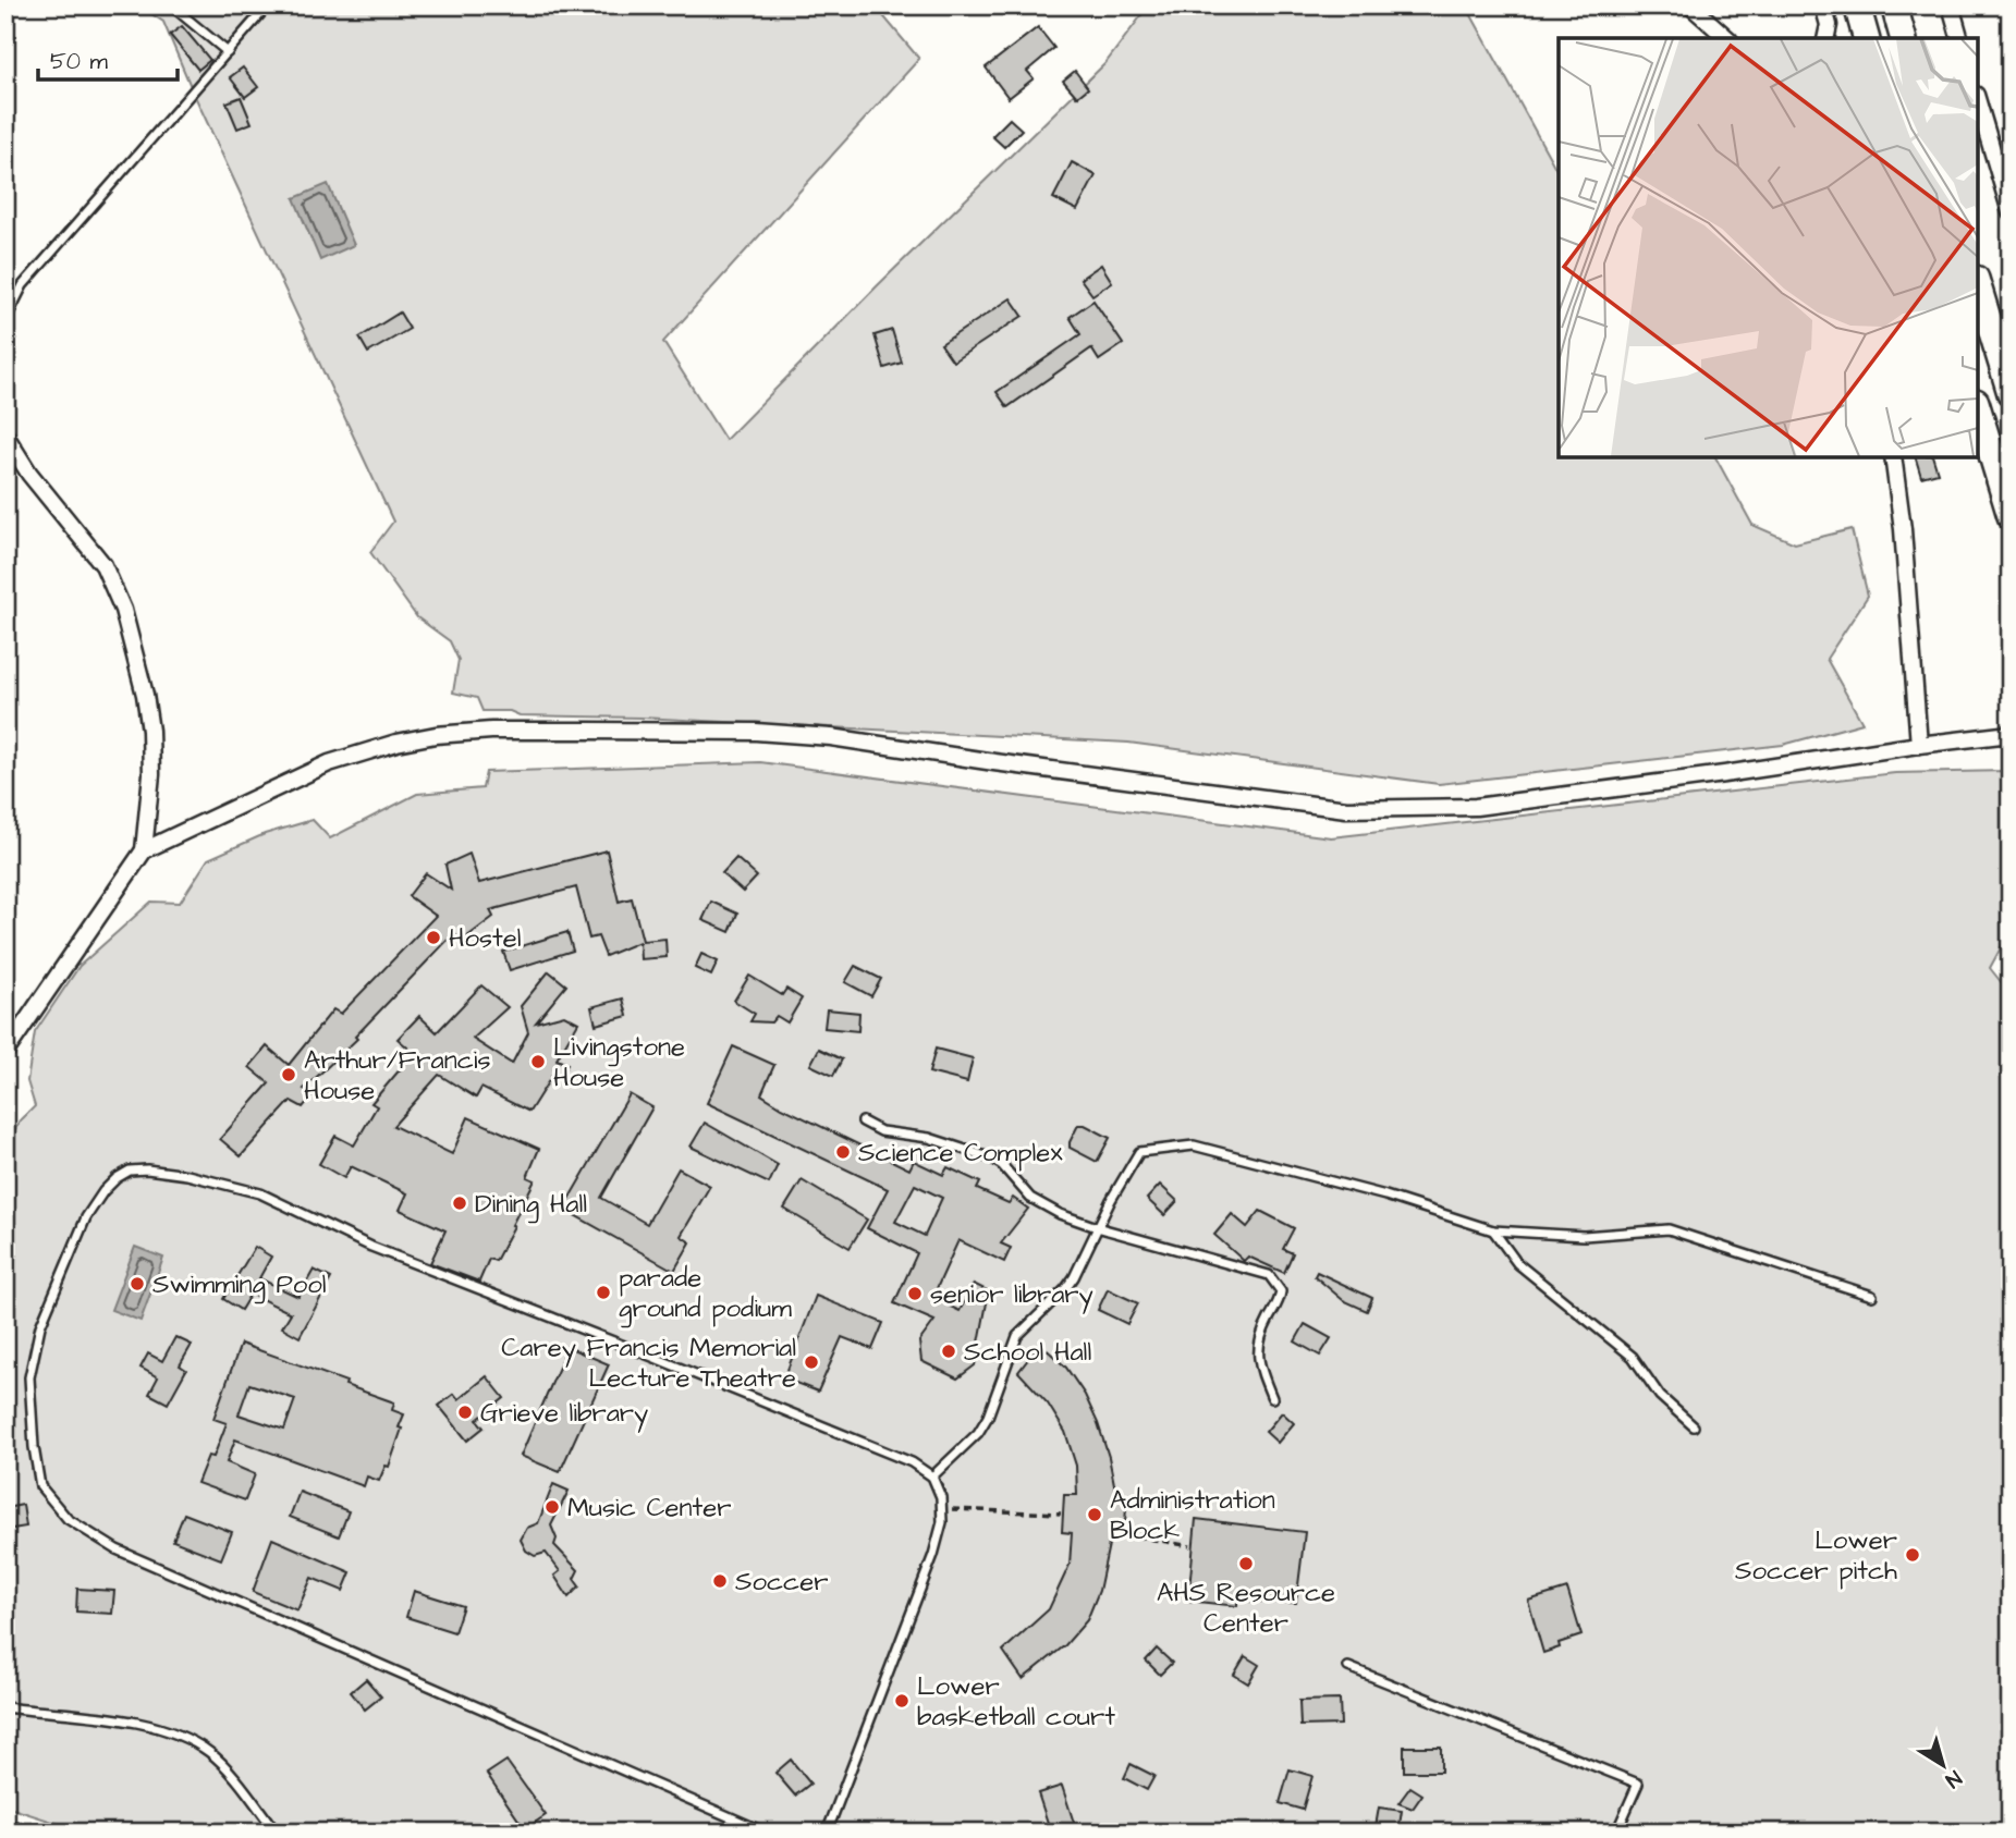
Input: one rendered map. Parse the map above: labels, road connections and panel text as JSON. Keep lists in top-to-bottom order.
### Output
{
  "places": [
    "Hostel",
    "Livingstone House",
    "Arthur/Francis House",
    "Science Complex",
    "Dining Hall",
    "Swimming Pool",
    "parade ground podium",
    "senior library",
    "School Hall",
    "Carey Francis Memorial Lecture Theatre",
    "Grieve library",
    "Music Center",
    "Administration Block",
    "Lower Soccer pitch",
    "AHS Resource Center",
    "Soccer",
    "Lower basketball court"
  ],
  "scale_bar": "50 m",
  "north": "bottom right"
}
